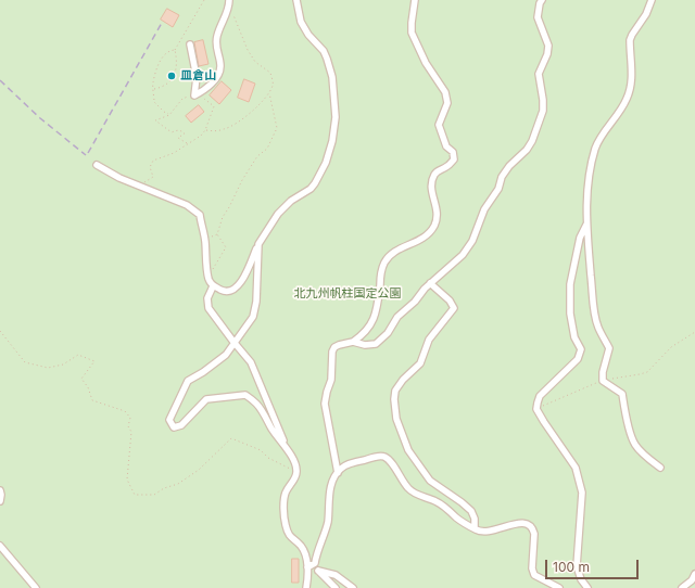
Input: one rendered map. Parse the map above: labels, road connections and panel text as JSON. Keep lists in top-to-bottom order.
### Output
{
  "parks": ["北九州帆柱国定公園"],
  "places": ["皿倉山"],
  "scale_bar": "100 m"
}
